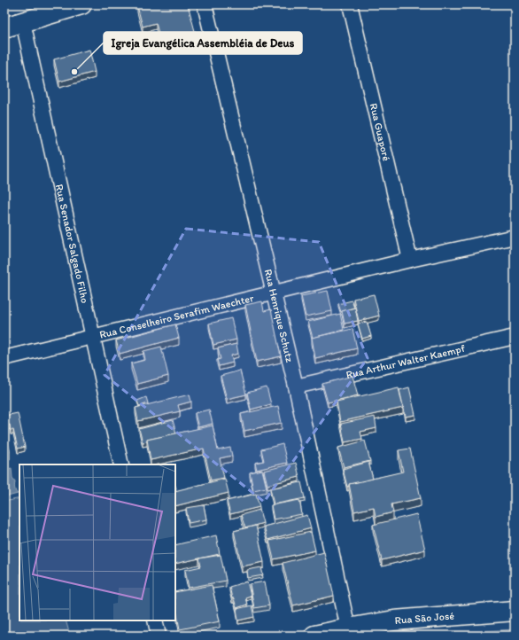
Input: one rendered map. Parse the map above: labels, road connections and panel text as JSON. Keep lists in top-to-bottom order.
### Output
{
  "streets": {
    "main road": ["Rua São José"],
    "street": [
      "Rua Guaporé",
      "Rua Senador Salgado Filho",
      "Rua Henrique Schutz",
      "Rua Conselheiro Serafim Waechter",
      "Rua Arthur Walter Kaempf"
    ]
  },
  "crossings": [
    ["Rua Guaporé", "Rua Conselheiro Serafim Waechter"],
    ["Rua Senador Salgado Filho", "Rua Conselheiro Serafim Waechter"],
    ["Rua Henrique Schutz", "Rua Conselheiro Serafim Waechter"],
    ["Rua Henrique Schutz", "Rua Arthur Walter Kaempf"],
    ["Rua Henrique Schutz", "Rua São José"]
  ],
  "places": ["Igreja Evangélica Assembléia de Deus"]
}
